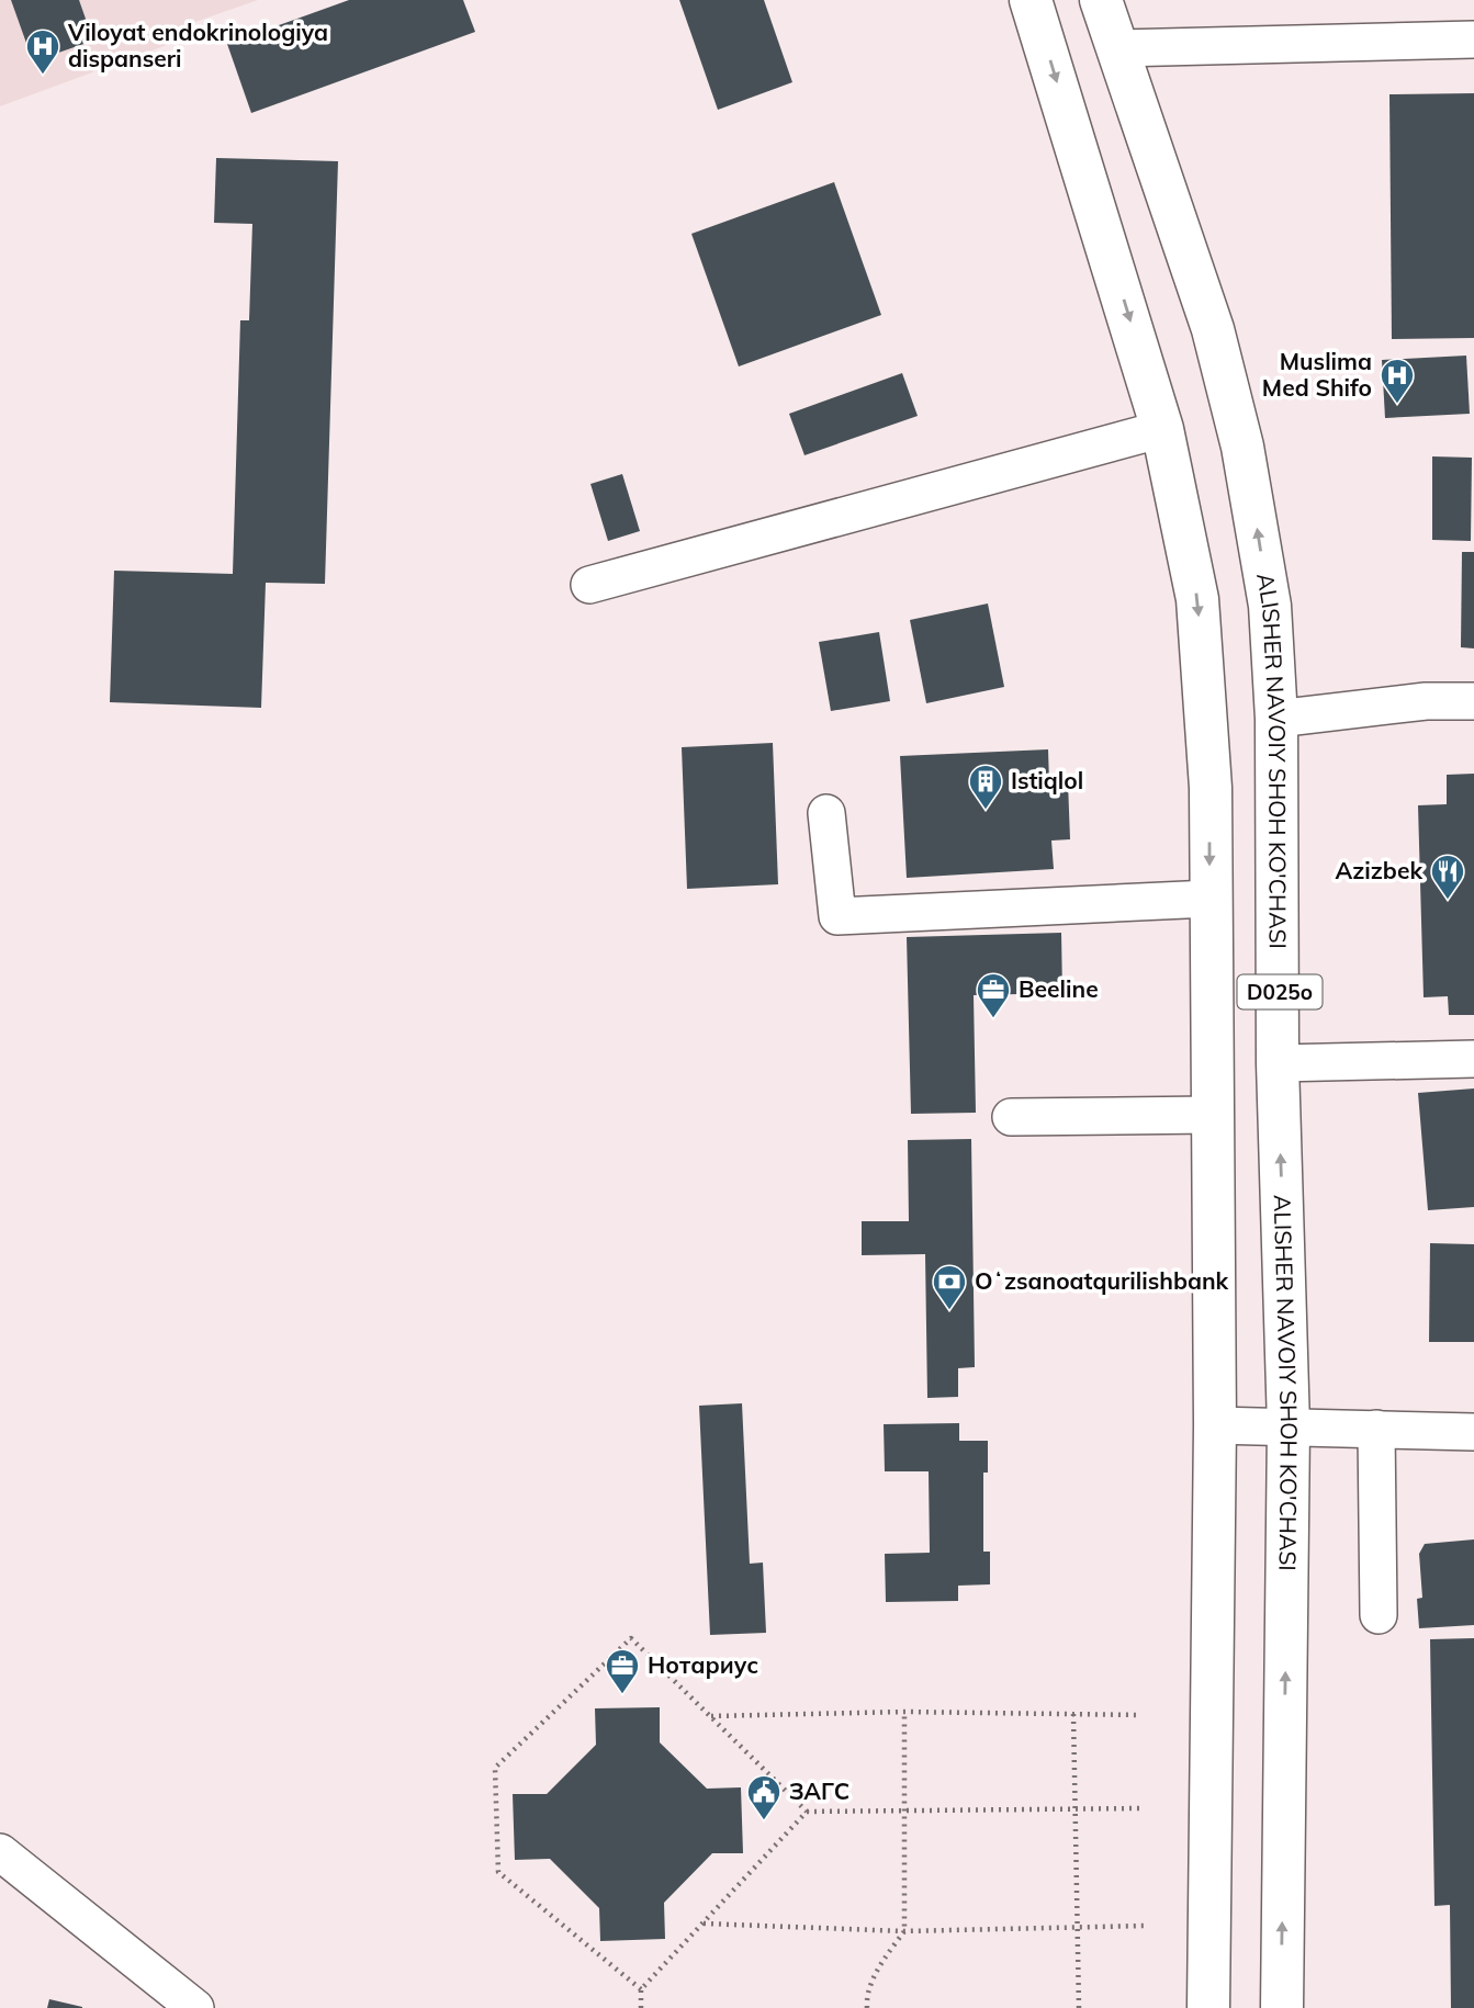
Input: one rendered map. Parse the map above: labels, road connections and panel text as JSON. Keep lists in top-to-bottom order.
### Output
{
  "streets": {
    "main road": ["ALISHER NAVOIY SHOH KO'CHASI", "D025o"]
  },
  "places": {
    "hospital": ["Viloyat endokrinologiya dispanseri", "Muslima Med Shifo"],
    "building": ["Istiqlol"],
    "restaurant": ["Azizbek"],
    "office": ["Beeline", "Нотариус"],
    "bank": ["Oʻzsanoatqurilishbank"],
    "public building": ["ЗАГС"]
  }
}
